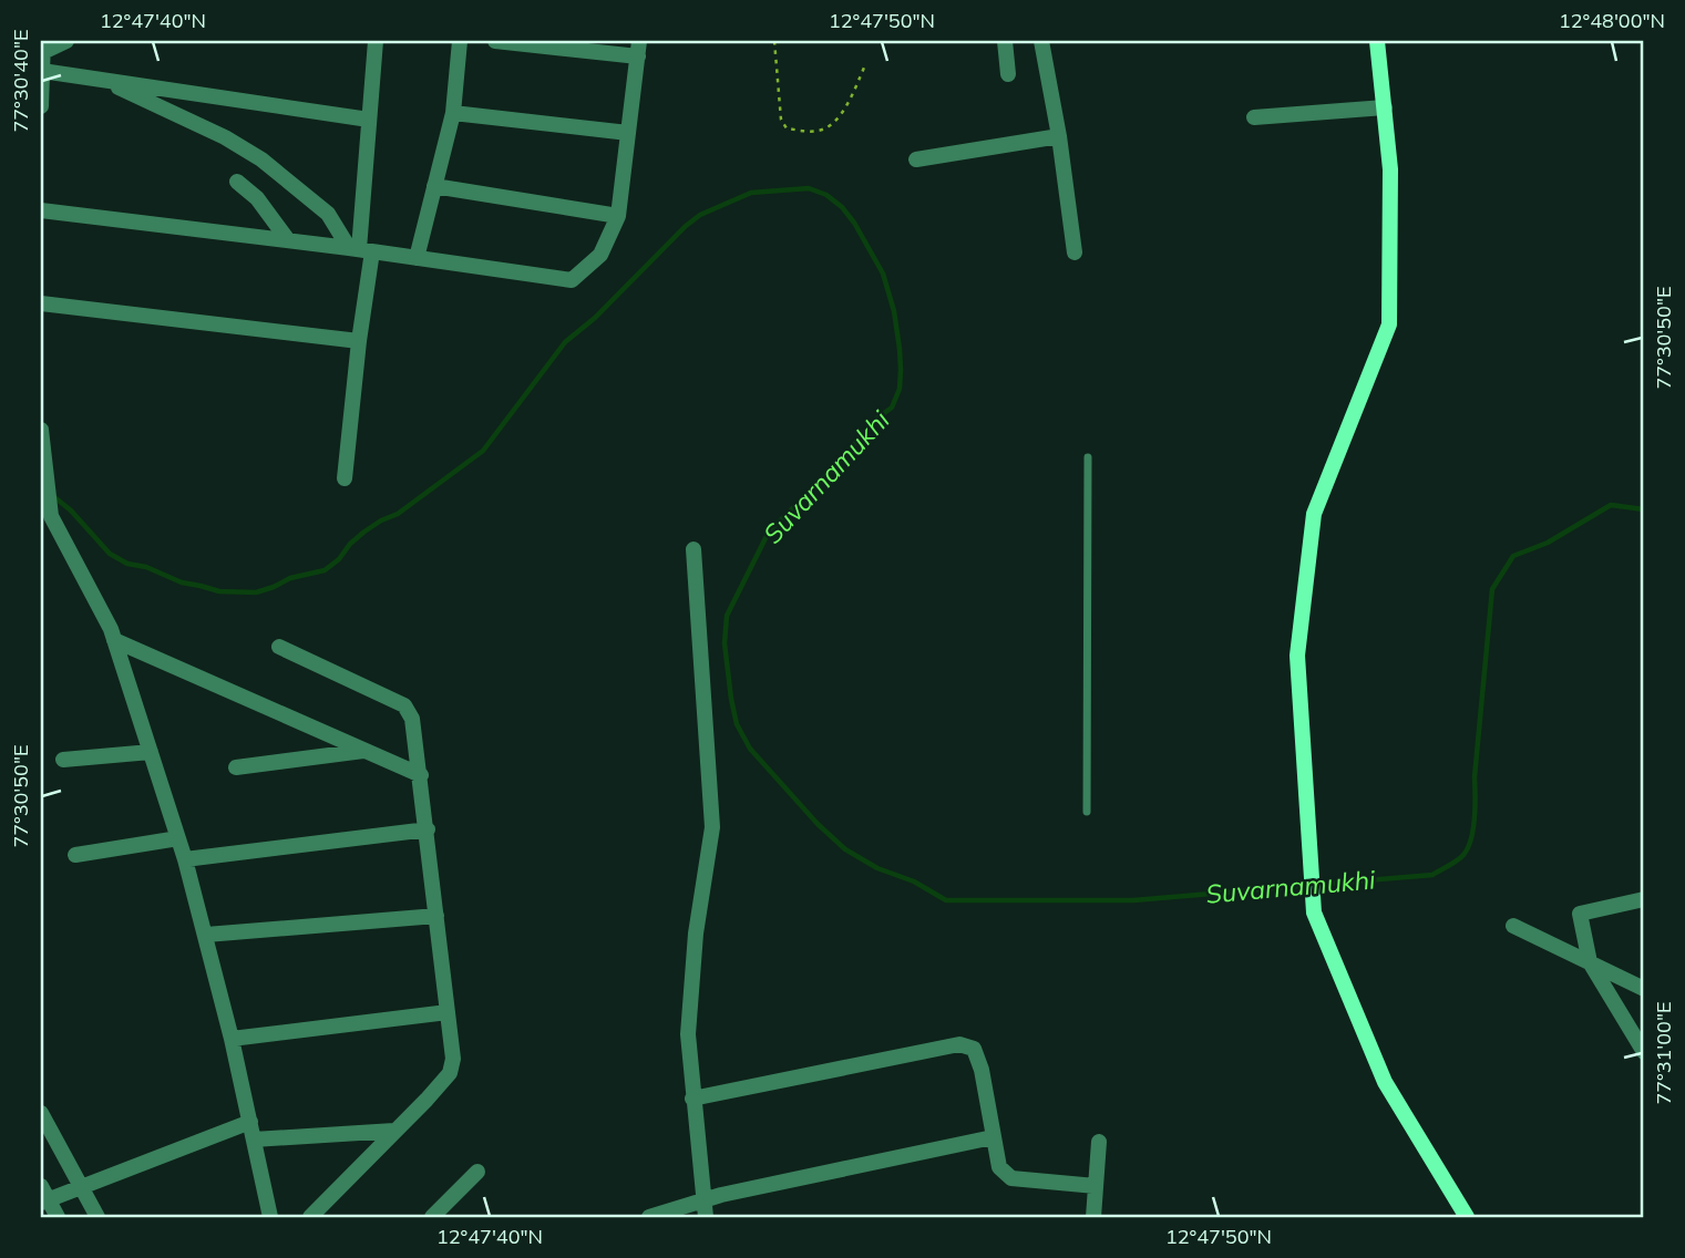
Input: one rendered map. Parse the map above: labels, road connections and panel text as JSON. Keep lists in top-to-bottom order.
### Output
{
  "water": ["Suvarnamukhi"],
  "coordinates": [
    "12°47'40\"N",
    "12°47'50\"N",
    "12°48'00\"N",
    "77°30'40\"E",
    "77°30'50\"E",
    "77°31'00\"E"
  ]
}
